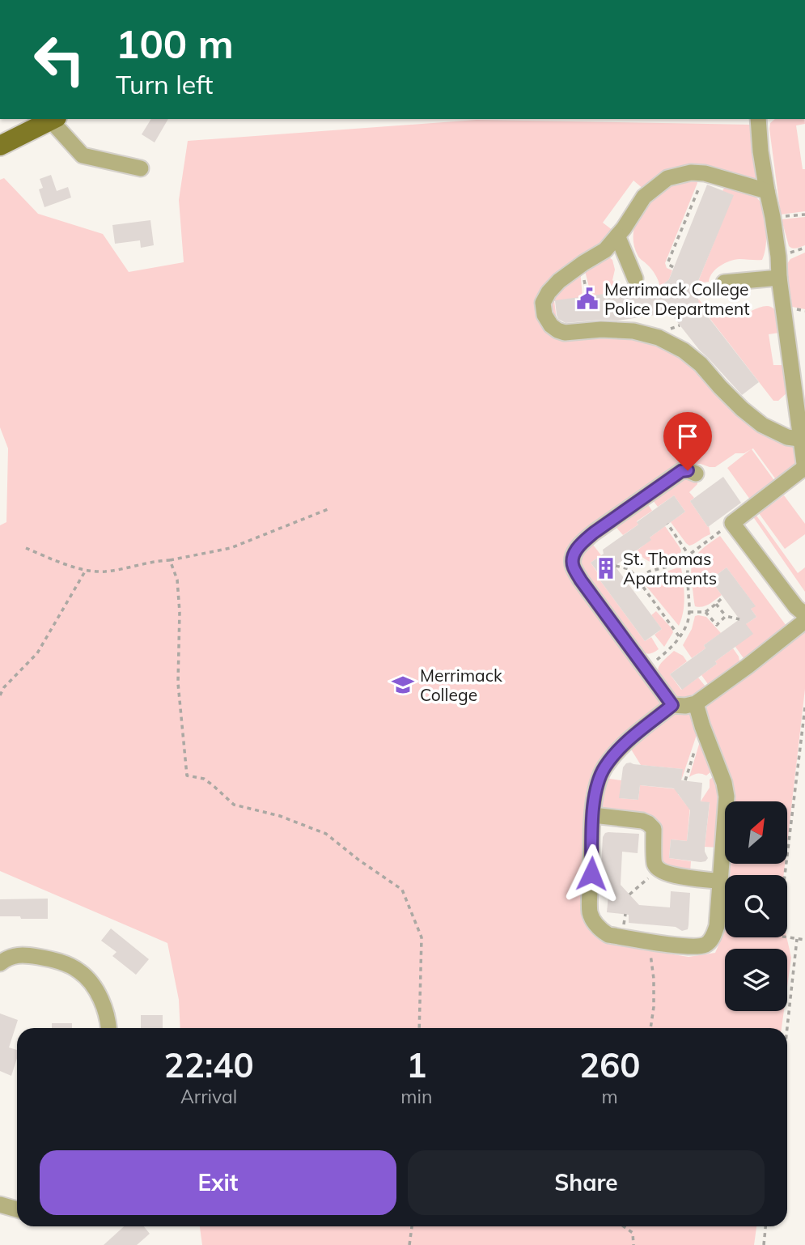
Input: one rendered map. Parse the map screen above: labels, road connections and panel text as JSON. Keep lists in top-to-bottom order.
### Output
{
  "places": {
    "public building": ["Merrimack College Police Department"],
    "building": ["St. Thomas Apartments"],
    "school or university": ["Merrimack College"]
  },
  "north": "top right",
  "page": {
    "turn": ["100 m", "Turn left"],
    "eta": [
      "22:40",
      "Arrival",
      "1",
      "min",
      "260",
      "m"
    ],
    "buttons": ["Exit", "Share"]
  }
}
